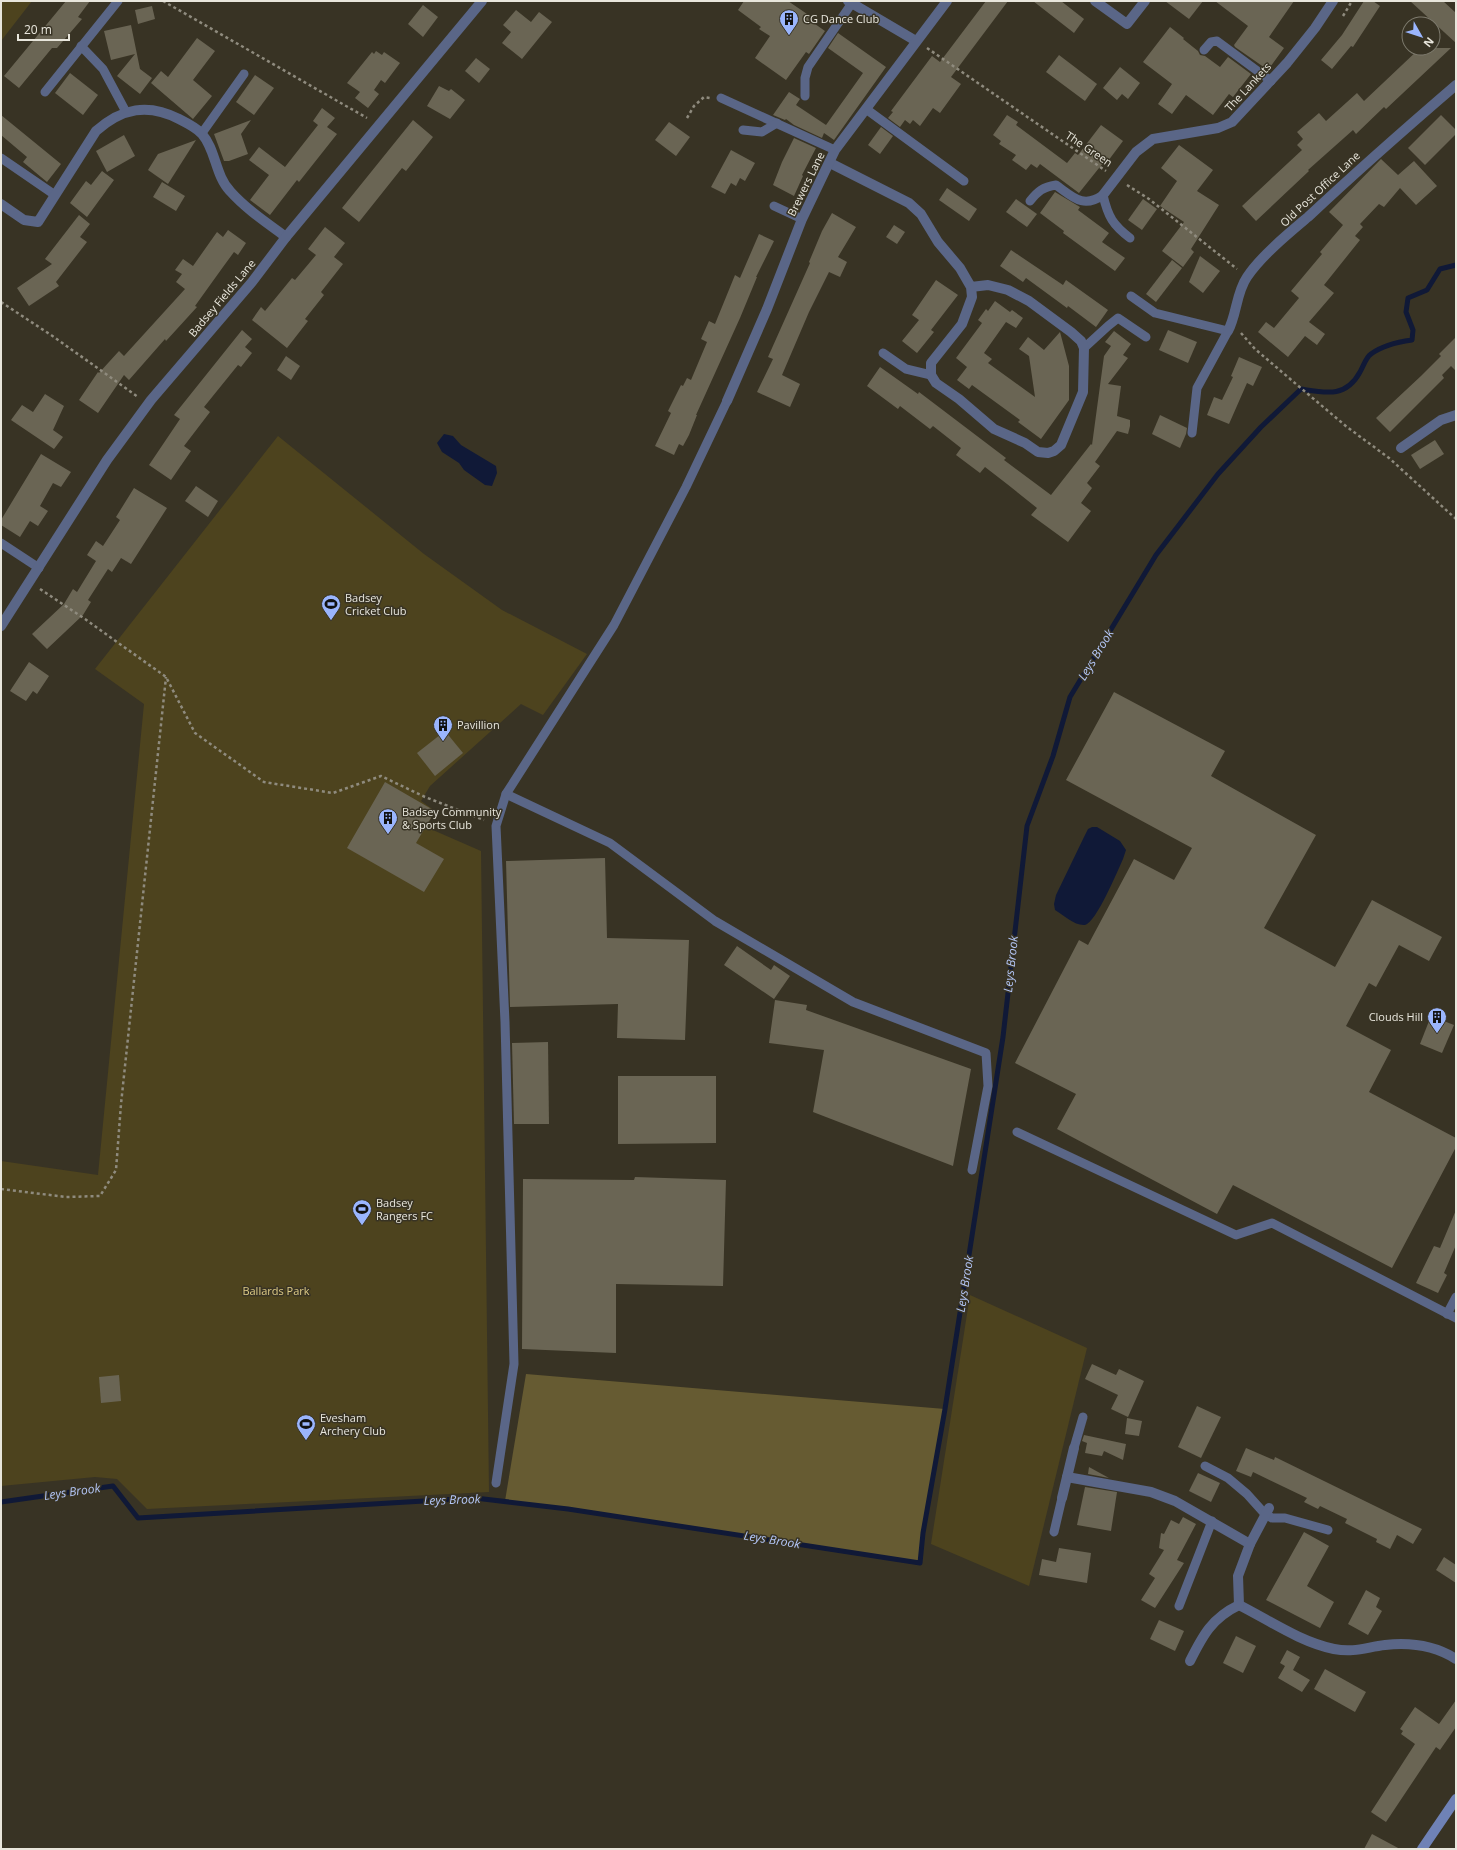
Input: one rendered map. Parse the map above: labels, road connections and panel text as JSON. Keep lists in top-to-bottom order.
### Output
{
  "streets": {
    "street": [
      "The Lankets",
      "Brewers Lane",
      "Old Post Office Lane",
      "Badsey Fields Lane"
    ],
    "path": ["The Green"]
  },
  "crossings": [
    ["The Lankets", "The Green"],
    ["The Green", "Brewers Lane"],
    ["The Green", "Old Post Office Lane"]
  ],
  "water": ["Leys Brook"],
  "parks": ["Ballards Park"],
  "places": {
    "building": [
      "CG Dance Club",
      "Pavillion",
      "Badsey Community & Sports Club",
      "Clouds Hill"
    ],
    "sports": ["Badsey Cricket Club", "Badsey Rangers FC", "Evesham Archery Club"]
  },
  "scale_bar": "20 m",
  "north": "bottom right"
}
